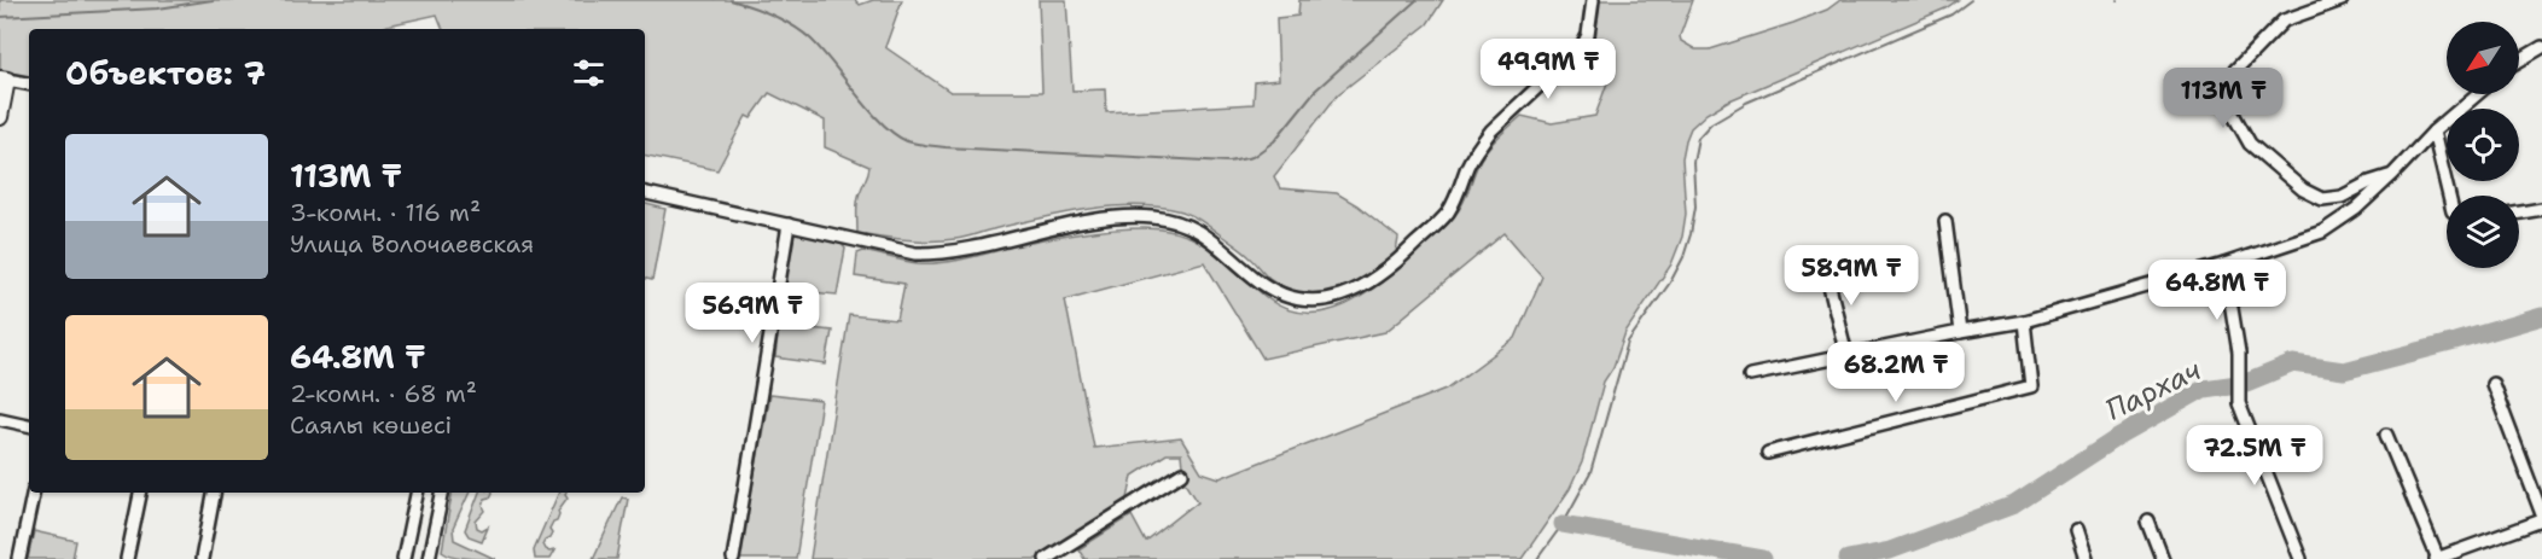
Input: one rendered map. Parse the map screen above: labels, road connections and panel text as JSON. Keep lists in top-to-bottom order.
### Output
{
  "water": ["Пархач"],
  "north": "bottom left",
  "page": {
    "heading": "Объектов: 7",
    "price": [
      "49.9M ₸",
      "113M ₸",
      "58.9M ₸",
      "64.8M ₸",
      "56.9M ₸",
      "68.2M ₸",
      "72.5M ₸"
    ],
    "list": [
      {
        "name": "113M ₸",
        "note": "3-комн. · 116 m² · Улица Волочаевская"
      },
      {
        "name": "64.8M ₸",
        "note": "2-комн. · 68 m² · Саялы көшесі"
      }
    ]
  }
}
